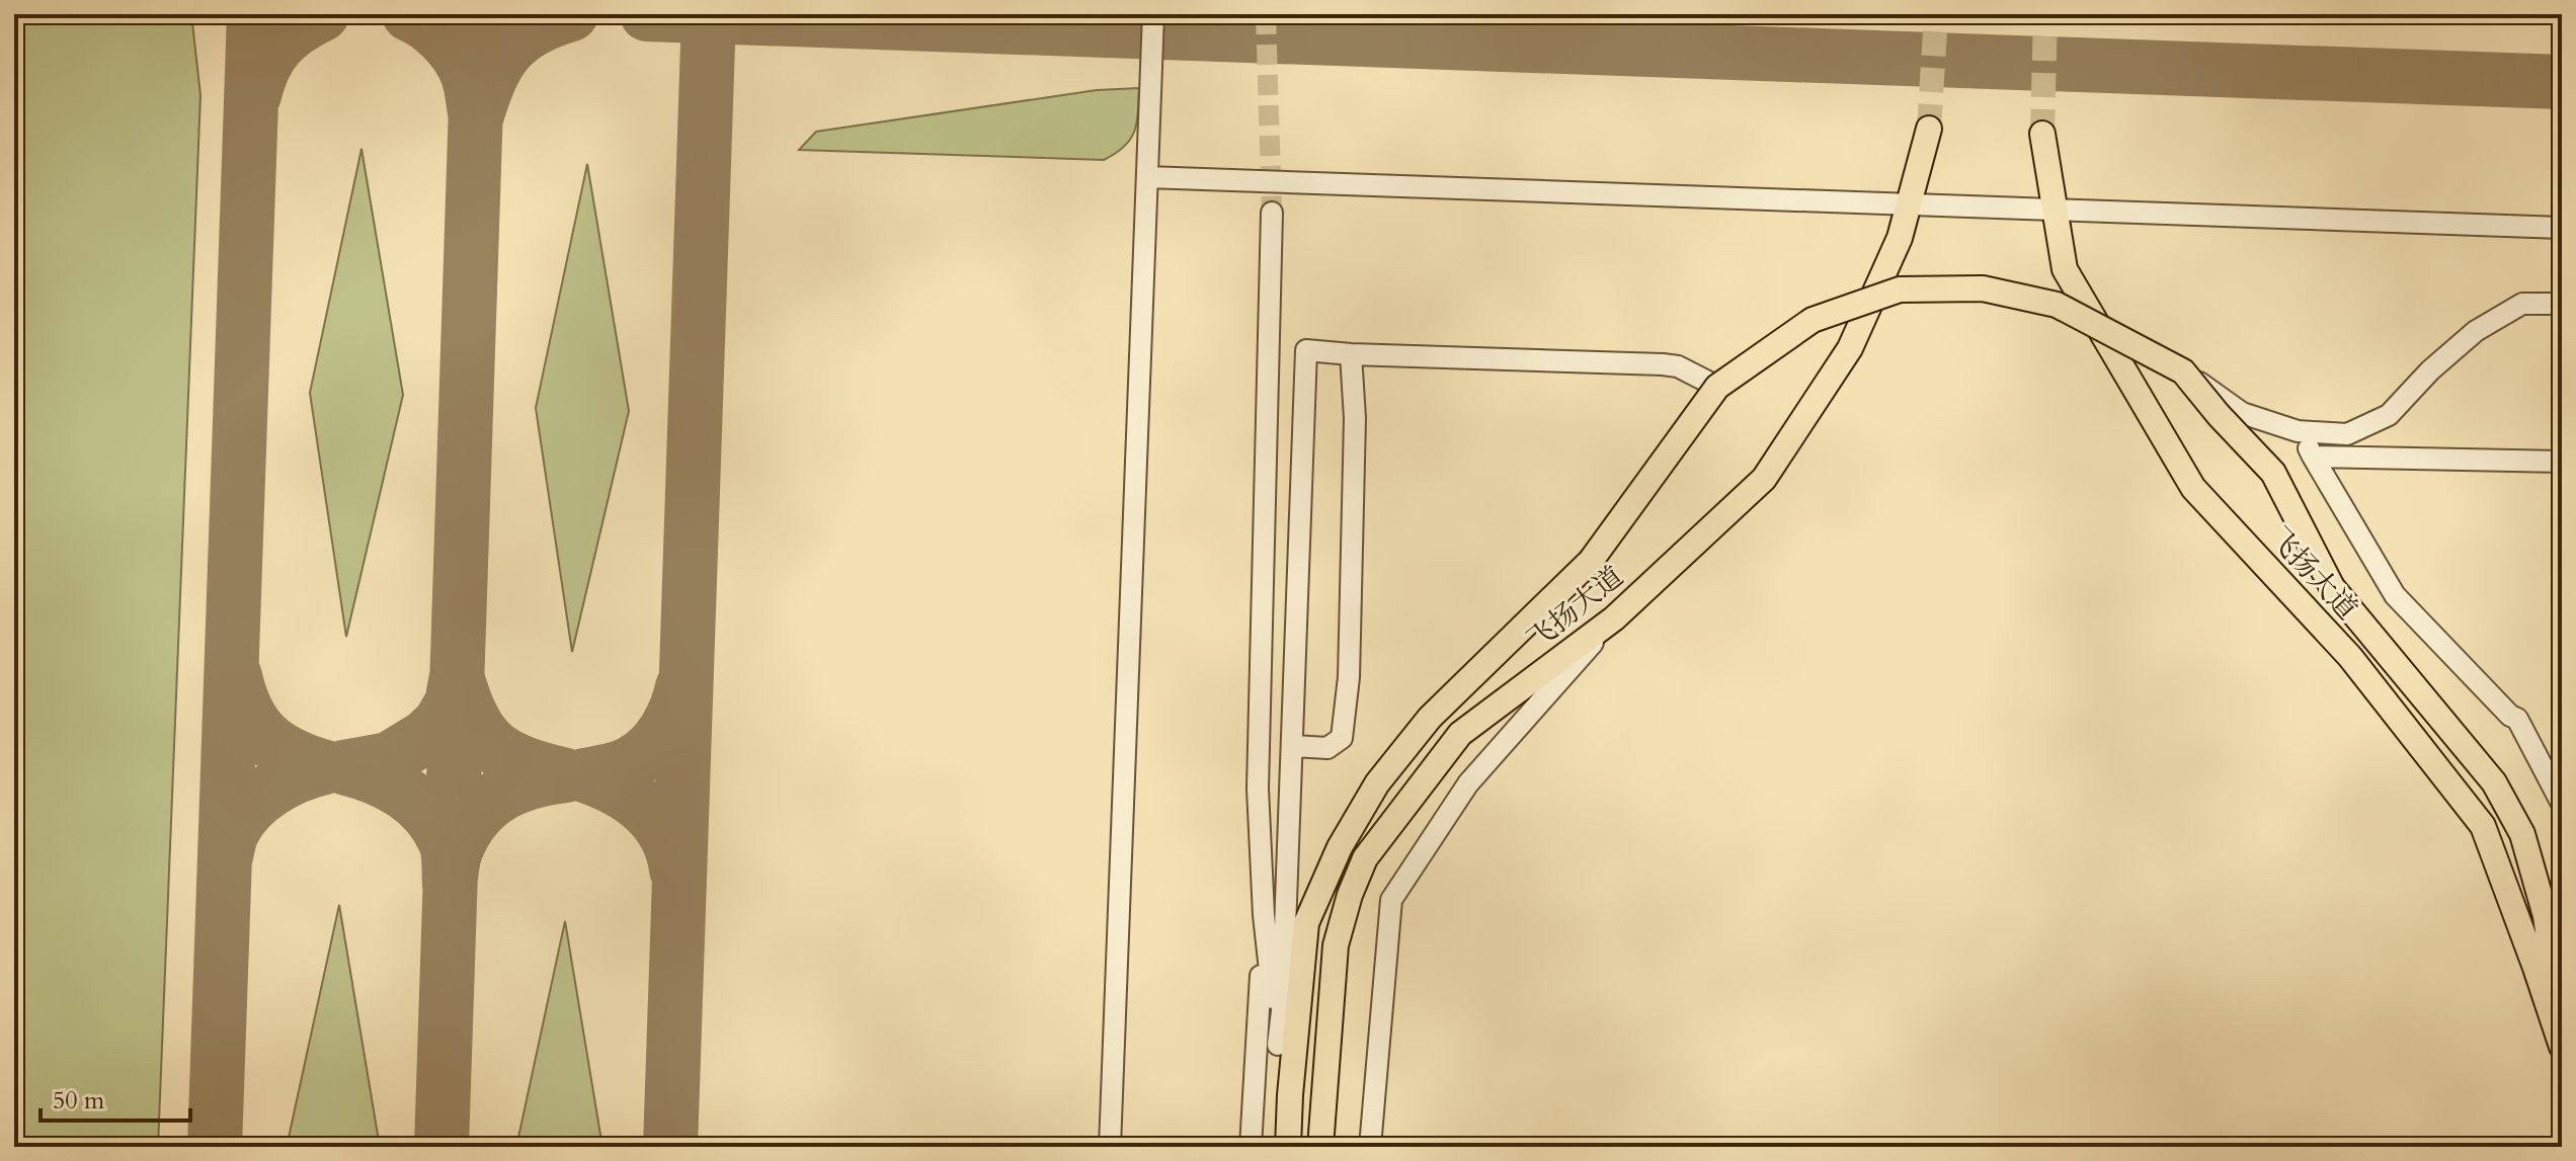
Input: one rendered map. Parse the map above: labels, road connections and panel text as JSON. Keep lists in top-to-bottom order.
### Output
{
  "streets": {
    "main road": ["飞扬大道"]
  },
  "scale_bar": "50 m"
}
